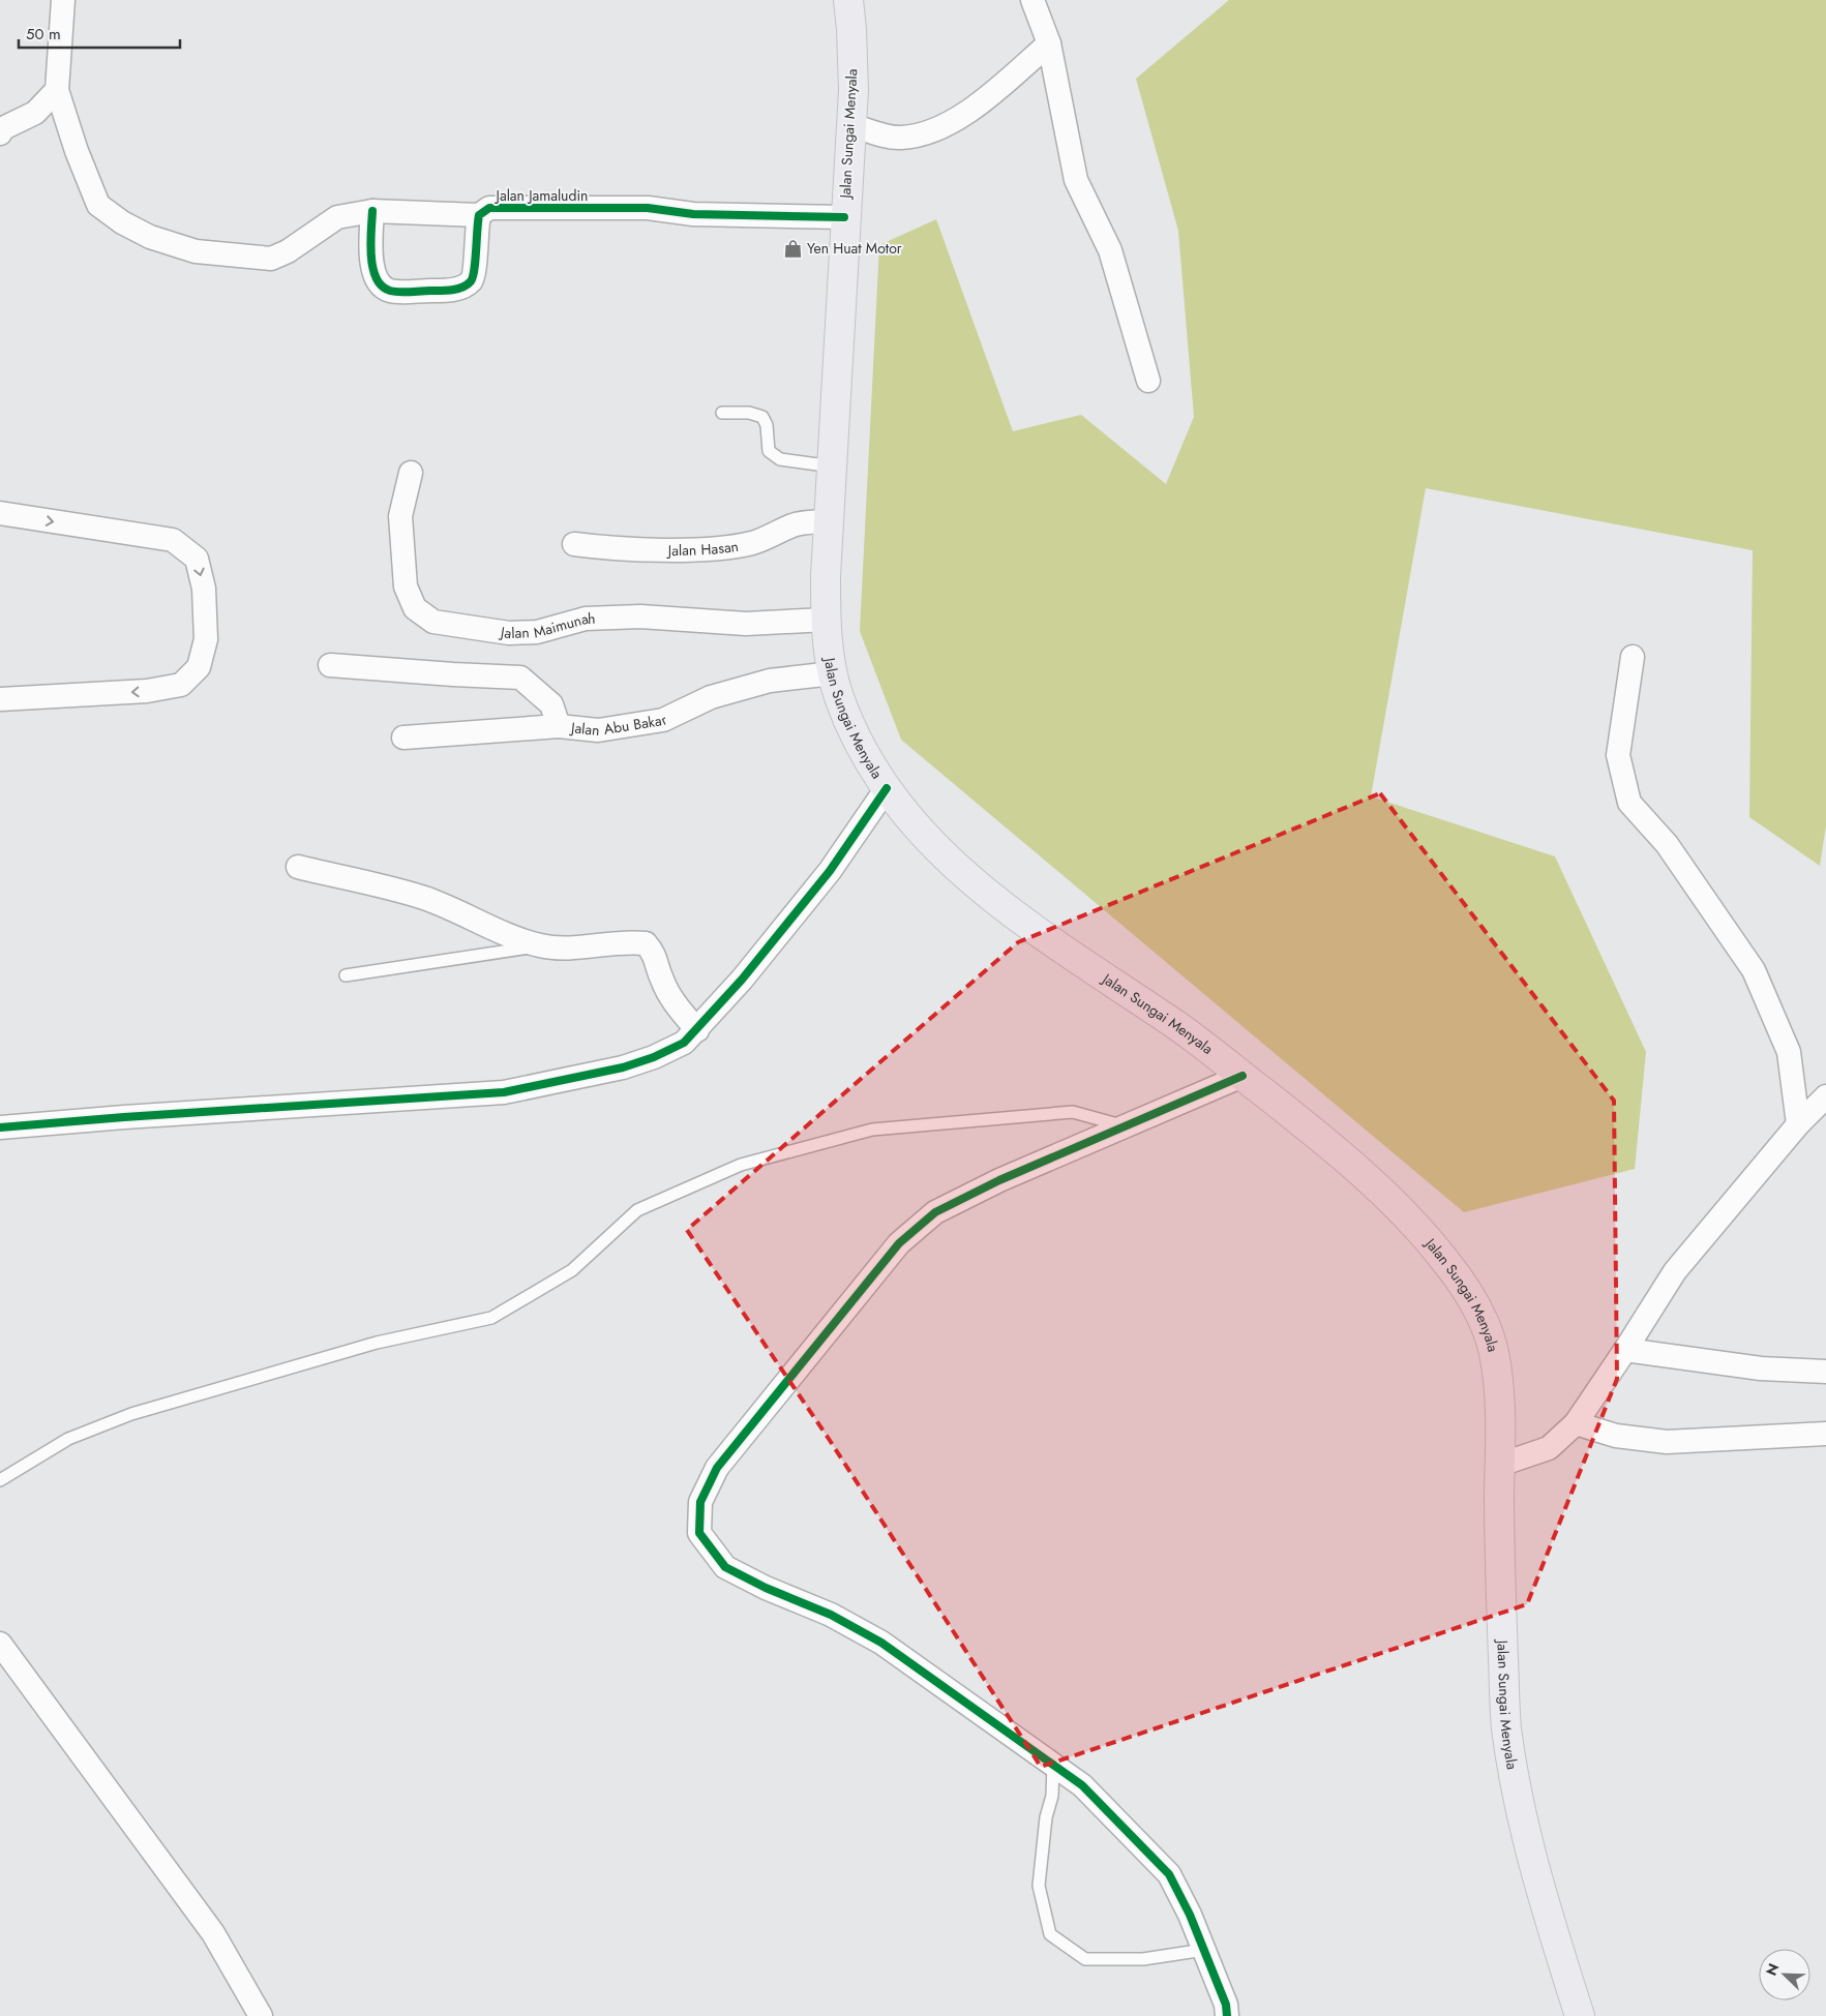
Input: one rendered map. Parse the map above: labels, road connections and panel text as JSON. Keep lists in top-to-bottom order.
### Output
{
  "streets": {
    "main road": ["Jalan Sungai Menyala"],
    "street": [
      "Jalan Jamaludin",
      "Jalan Hasan",
      "Jalan Maimunah",
      "Jalan Abu Bakar"
    ]
  },
  "crossings": [
    ["Jalan Sungai Menyala", "Jalan Jamaludin"],
    ["Jalan Sungai Menyala", "Jalan Hasan"],
    ["Jalan Sungai Menyala", "Jalan Maimunah"],
    ["Jalan Sungai Menyala", "Jalan Abu Bakar"]
  ],
  "places": {
    "shop": ["Yen Huat Motor"]
  },
  "scale_bar": "50 m",
  "north": "top left"
}
